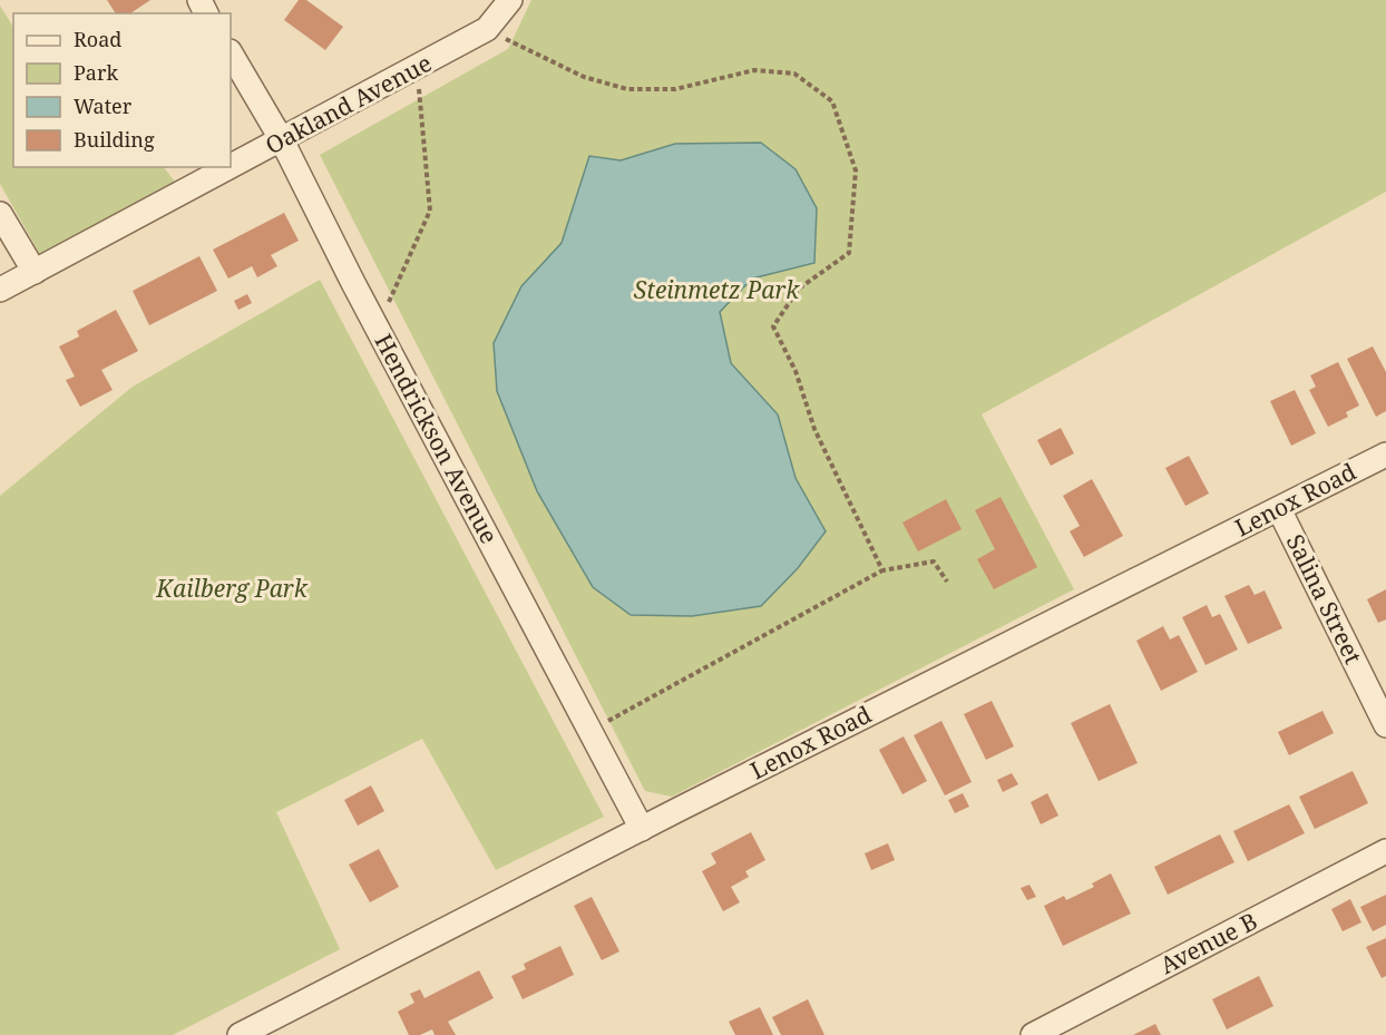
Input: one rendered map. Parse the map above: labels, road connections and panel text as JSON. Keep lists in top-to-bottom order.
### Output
{
  "streets": {
    "street": [
      "Oakland Avenue",
      "Hendrickson Avenue",
      "Lenox Road",
      "Salina Street",
      "Avenue B"
    ]
  },
  "crossings": [
    ["Oakland Avenue", "Hendrickson Avenue"],
    ["Hendrickson Avenue", "Lenox Road"],
    ["Lenox Road", "Salina Street"]
  ],
  "parks": ["Steinmetz Park", "Kailberg Park"],
  "legend": [
    "Road",
    "Park",
    "Water",
    "Building"
  ]
}
